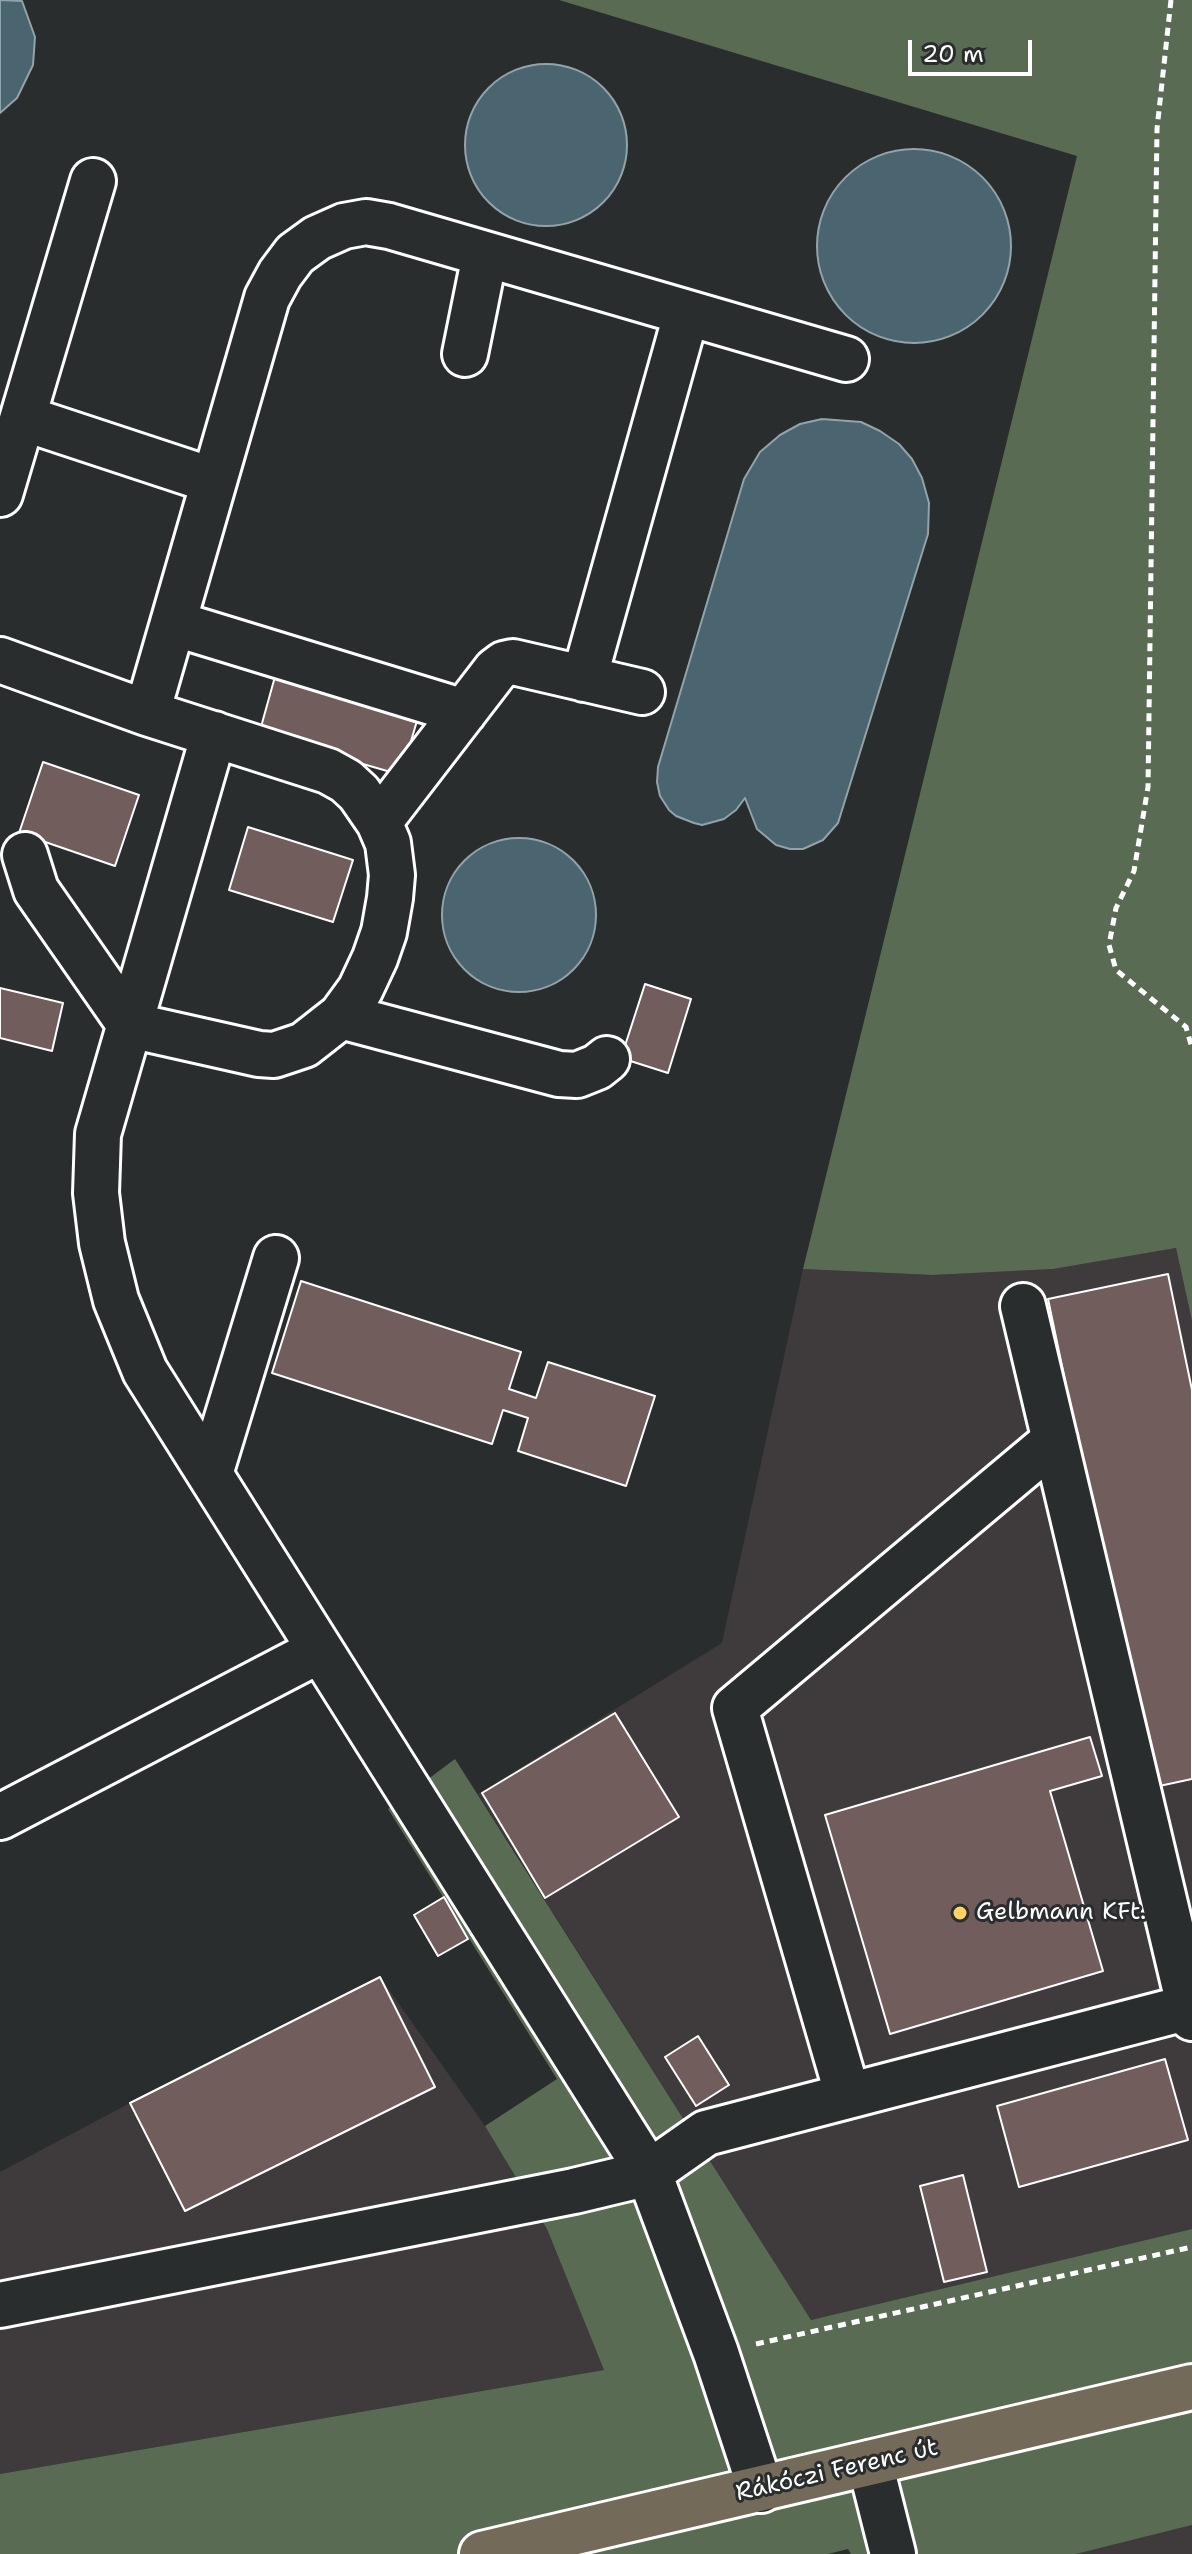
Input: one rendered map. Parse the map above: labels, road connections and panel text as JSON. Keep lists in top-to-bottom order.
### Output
{
  "streets": {
    "main road": ["Rákóczi Ferenc út"]
  },
  "places": ["Gelbmann KFt."],
  "scale_bar": "20 m"
}
